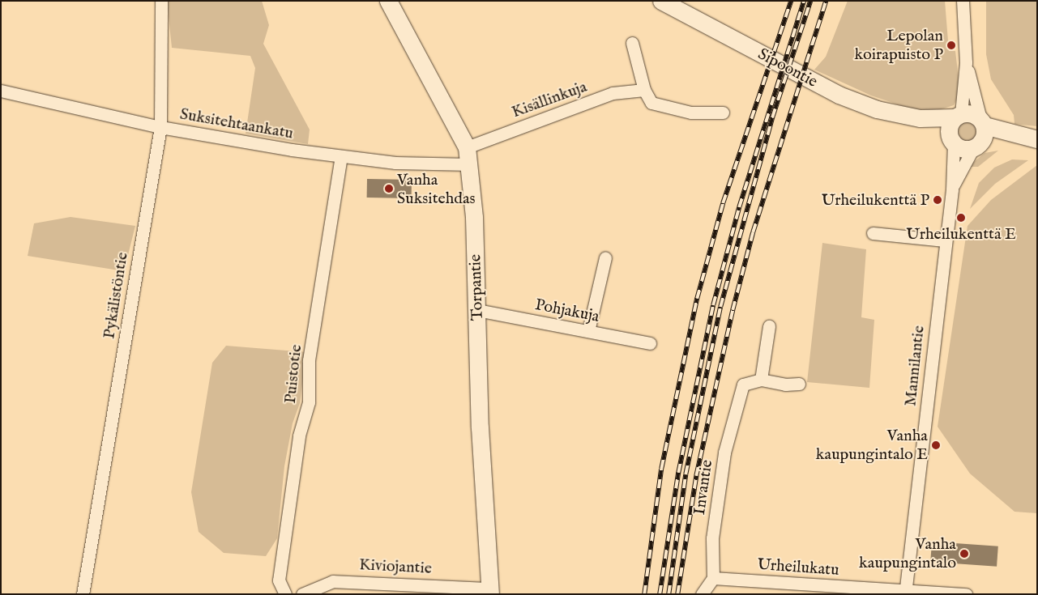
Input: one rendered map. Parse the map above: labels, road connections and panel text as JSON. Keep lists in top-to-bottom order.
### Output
{
  "streets": {
    "street": [
      "Sipoontie",
      "Kisällinkuja",
      "Suksitehtaankatu",
      "Torpantie",
      "Pykälistöntie",
      "Pohjakuja",
      "Mannilantie",
      "Puistotie",
      "Invantie",
      "Kiviojantie",
      "Urheilukatu"
    ]
  },
  "crossings": [
    ["Sipoontie", "Mannilantie"],
    ["Kisällinkuja", "Torpantie"],
    ["Suksitehtaankatu", "Torpantie"],
    ["Suksitehtaankatu", "Pykälistöntie"],
    ["Suksitehtaankatu", "Puistotie"],
    ["Torpantie", "Pohjakuja"],
    ["Torpantie", "Kiviojantie"],
    ["Mannilantie", "Urheilukatu"],
    ["Invantie", "Urheilukatu"]
  ],
  "places": [
    "Lepolan koirapuisto P",
    "Vanha Suksitehdas",
    "Urheilukenttä P",
    "Urheilukenttä E",
    "Vanha kaupungintalo E",
    "Vanha kaupungintalo"
  ]
}
